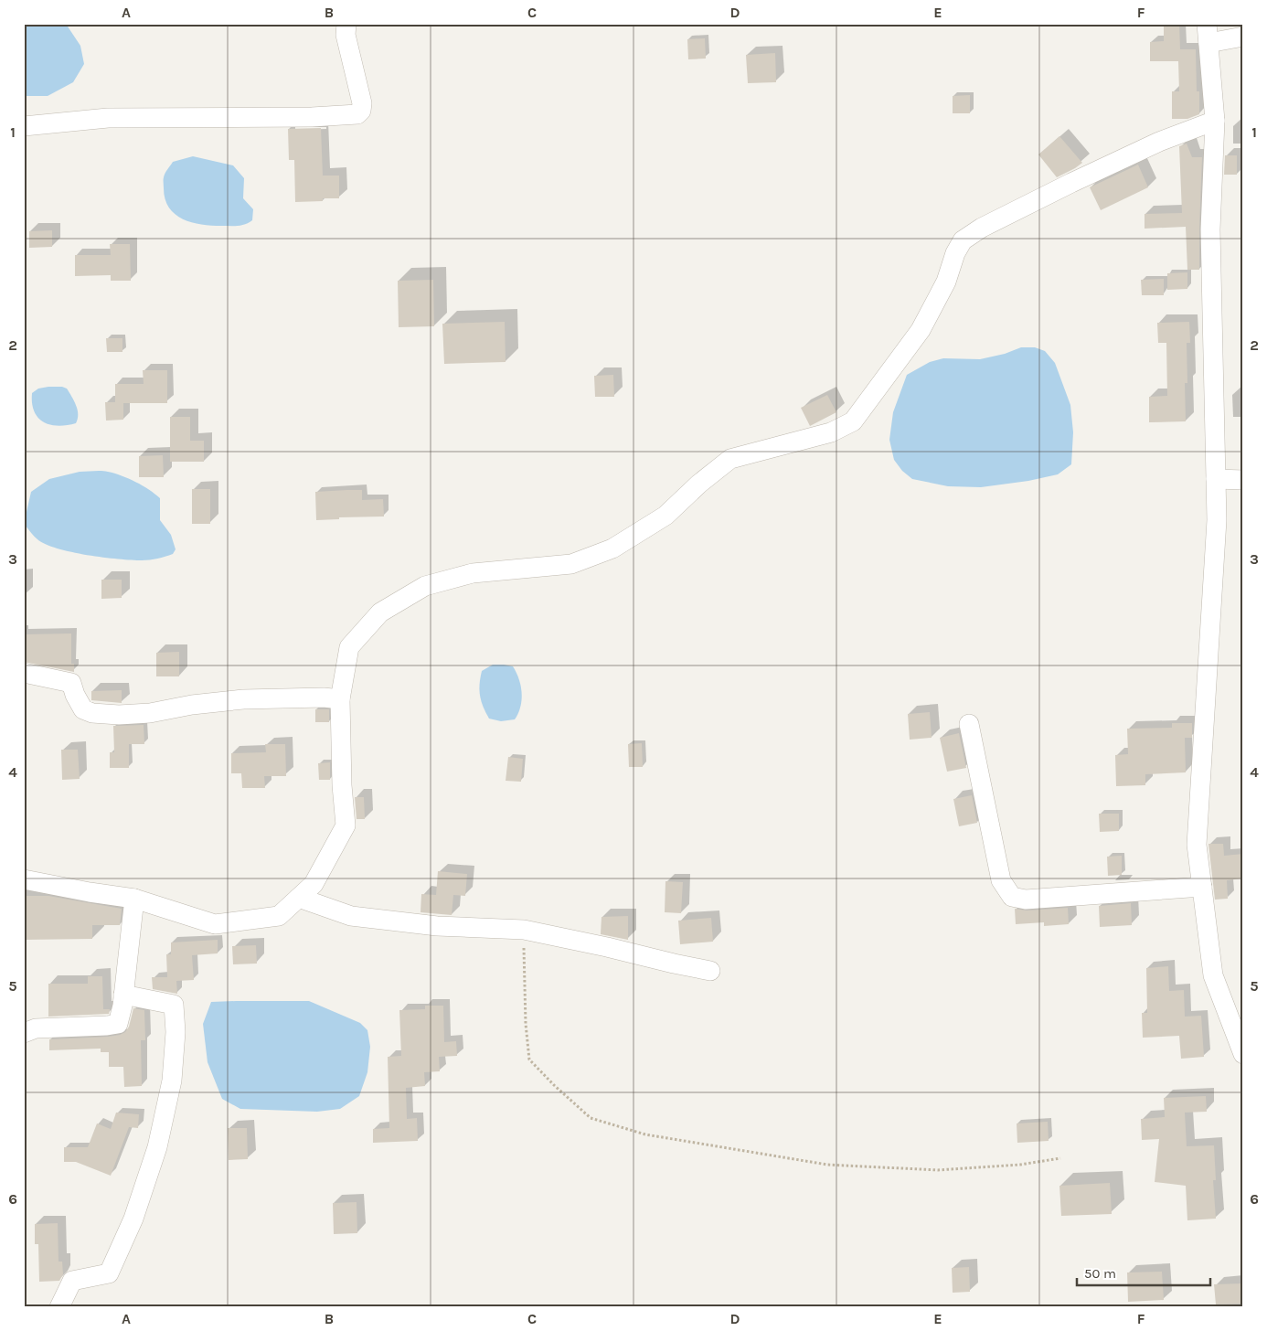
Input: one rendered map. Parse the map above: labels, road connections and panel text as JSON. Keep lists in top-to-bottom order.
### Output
{
  "scale_bar": "50 m",
  "grid": {
    "columns": [
      "A",
      "B",
      "C",
      "D",
      "E",
      "F"
    ],
    "rows": [
      "1",
      "2",
      "3",
      "4",
      "5",
      "6"
    ]
  }
}
